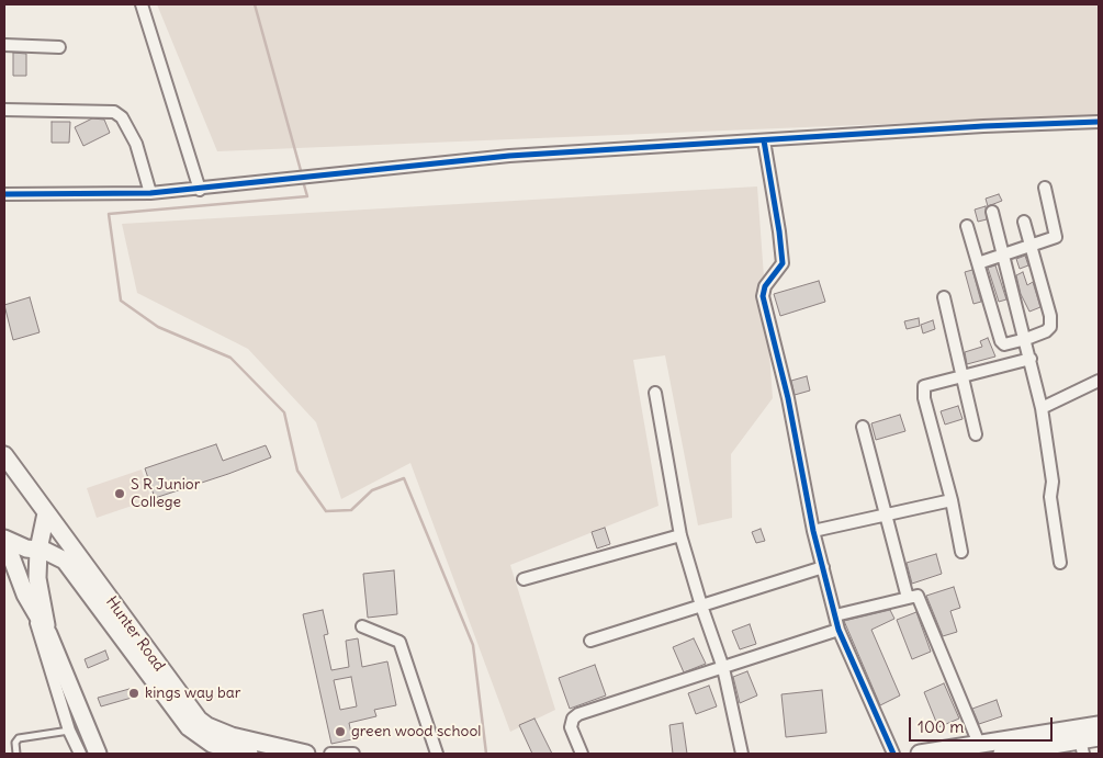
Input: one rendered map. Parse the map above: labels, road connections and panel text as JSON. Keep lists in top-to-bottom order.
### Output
{
  "streets": {
    "street": ["Hunter Road"]
  },
  "places": ["S R Junior College", "kings way bar", "green wood school"],
  "scale_bar": "100 m"
}
